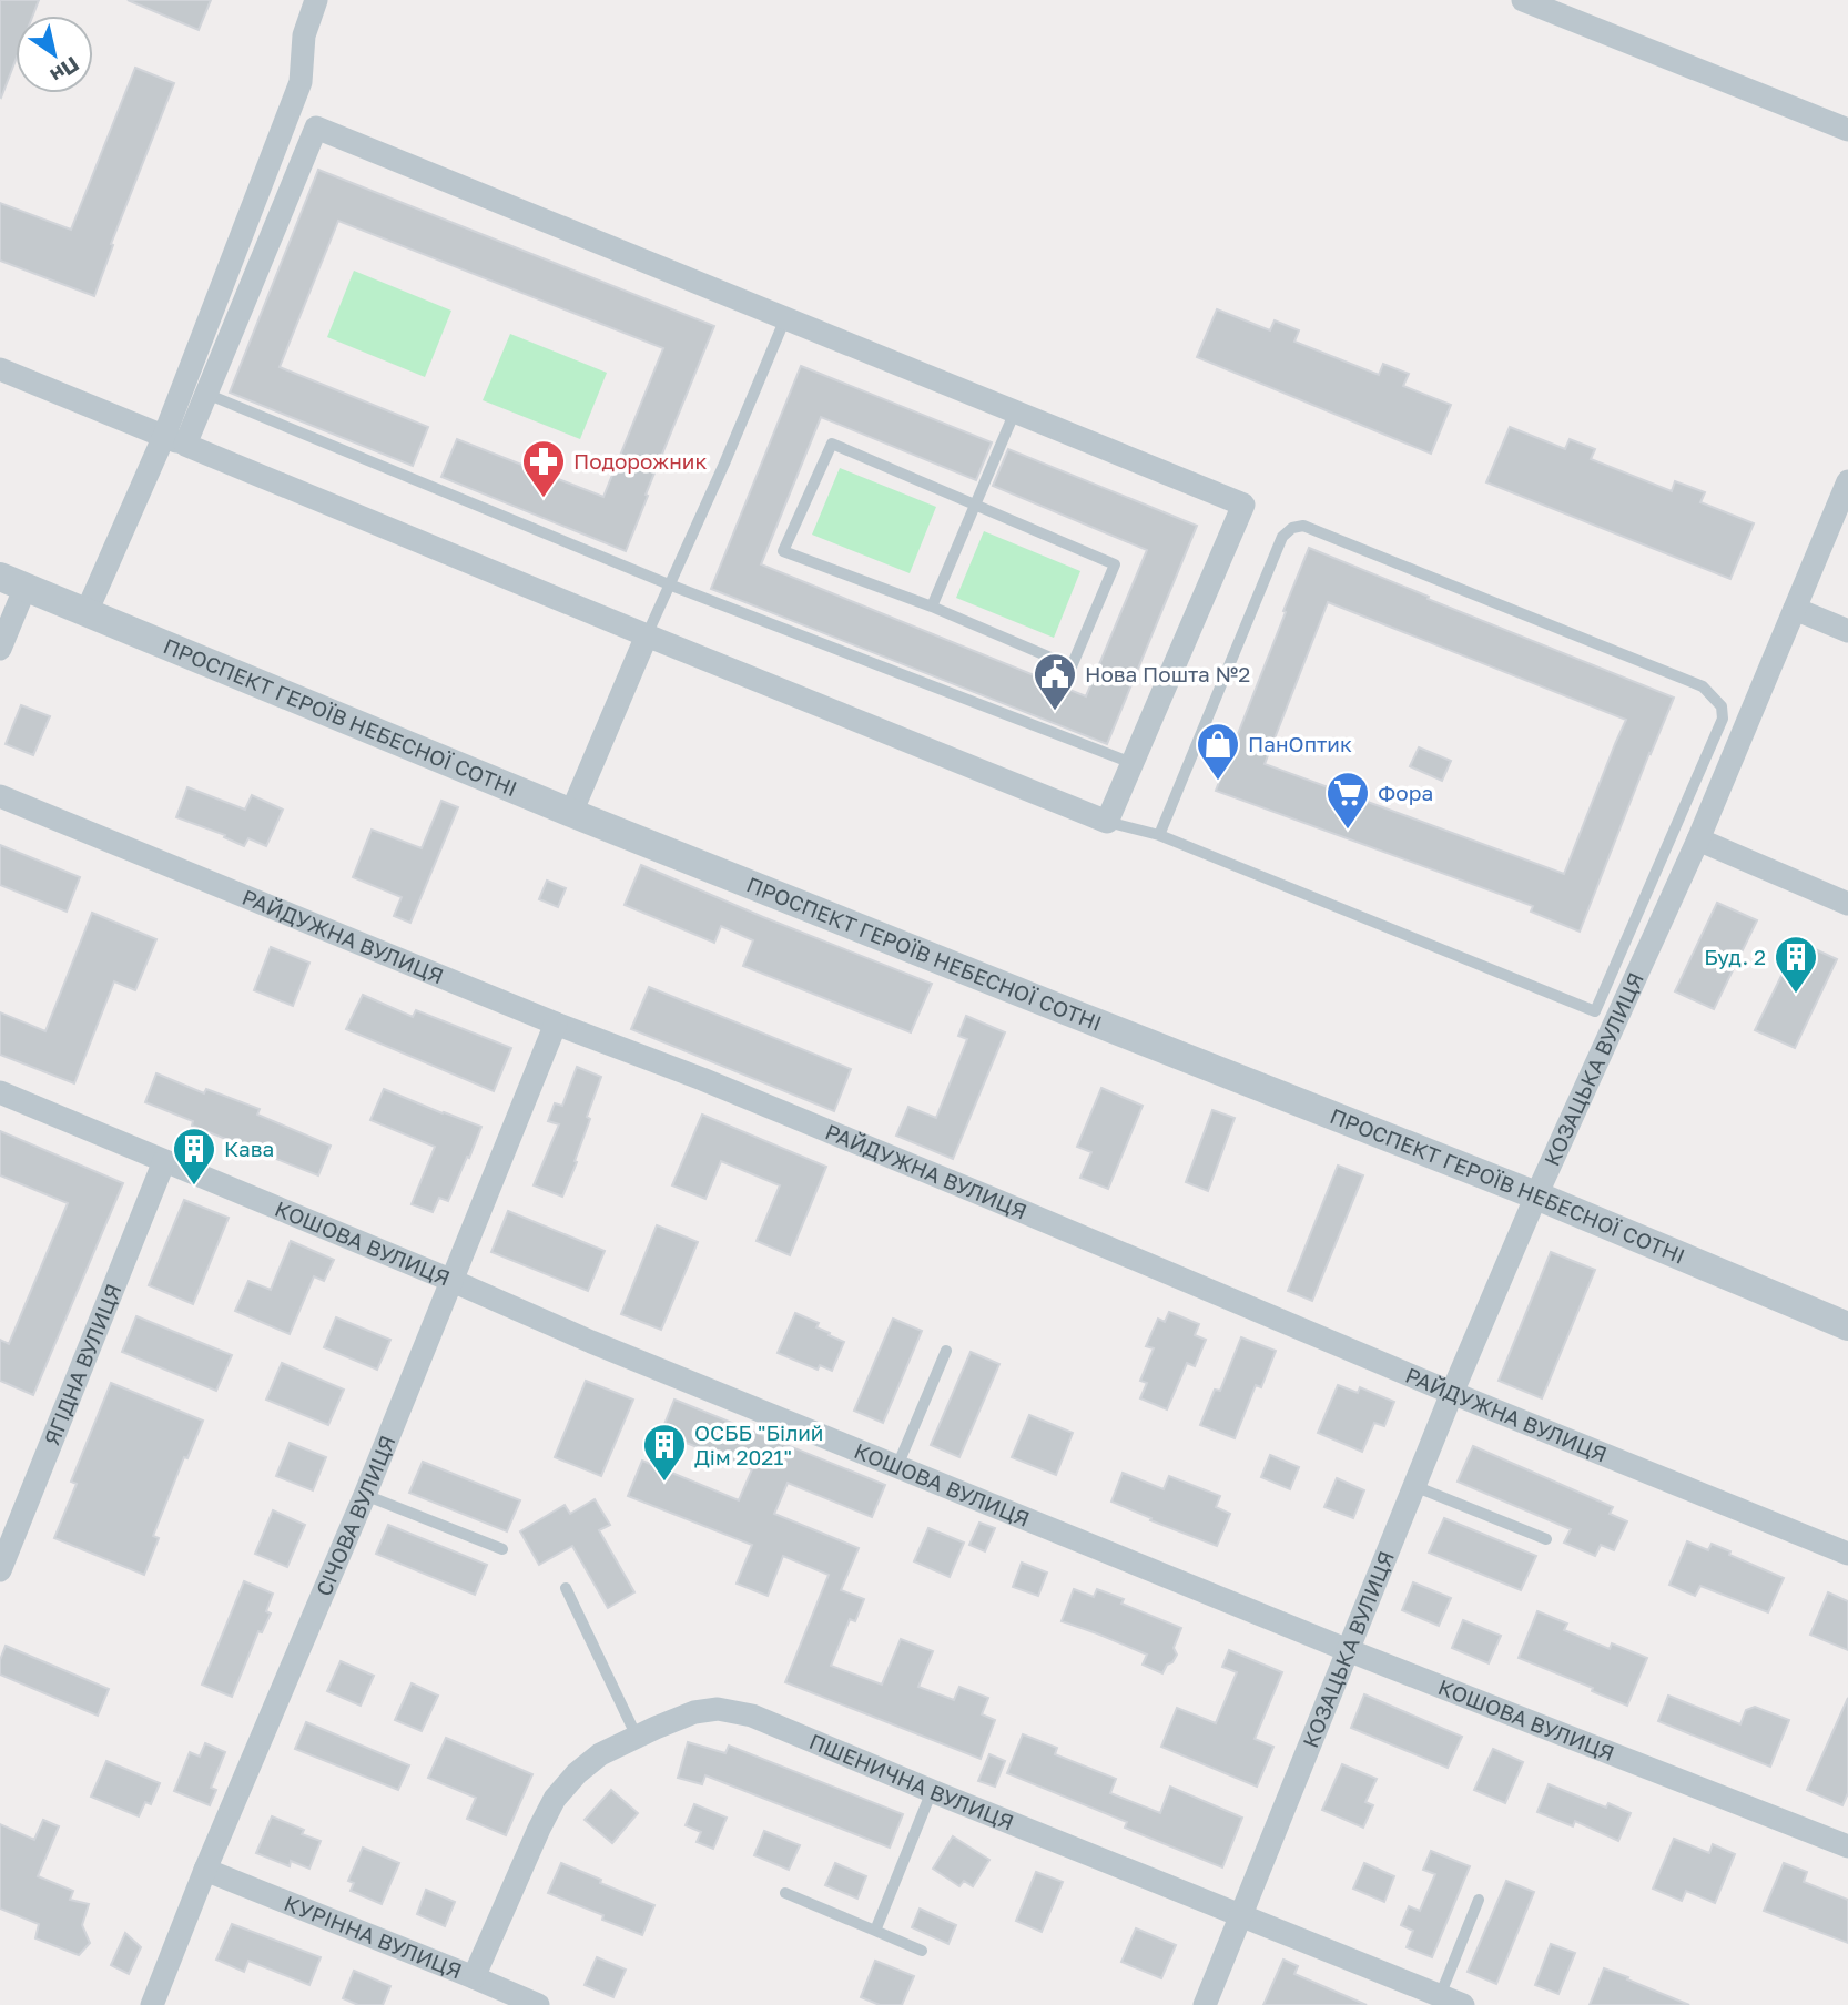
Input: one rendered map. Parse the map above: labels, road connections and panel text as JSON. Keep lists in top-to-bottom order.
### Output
{
  "streets": {
    "street": [
      "ПРОСПЕКТ ГЕРОЇВ НЕБЕСНОЇ СОТНІ",
      "РАЙДУЖНА ВУЛИЦЯ",
      "КОЗАЦЬКА ВУЛИЦЯ",
      "КОШОВА ВУЛИЦЯ",
      "ЯГІДНА ВУЛИЦЯ",
      "СІЧОВА ВУЛИЦЯ",
      "ПШЕНИЧНА ВУЛИЦЯ",
      "КУРІННА ВУЛИЦЯ"
    ]
  },
  "crossings": [
    ["ПРОСПЕКТ ГЕРОЇВ НЕБЕСНОЇ СОТНІ", "КОЗАЦЬКА ВУЛИЦЯ"],
    ["РАЙДУЖНА ВУЛИЦЯ", "КОЗАЦЬКА ВУЛИЦЯ"],
    ["РАЙДУЖНА ВУЛИЦЯ", "СІЧОВА ВУЛИЦЯ"],
    ["КОЗАЦЬКА ВУЛИЦЯ", "КОШОВА ВУЛИЦЯ"],
    ["КОЗАЦЬКА ВУЛИЦЯ", "ПШЕНИЧНА ВУЛИЦЯ"],
    ["КОШОВА ВУЛИЦЯ", "ЯГІДНА ВУЛИЦЯ"],
    ["КОШОВА ВУЛИЦЯ", "СІЧОВА ВУЛИЦЯ"],
    ["СІЧОВА ВУЛИЦЯ", "КУРІННА ВУЛИЦЯ"],
    ["ПШЕНИЧНА ВУЛИЦЯ", "КУРІННА ВУЛИЦЯ"]
  ],
  "places": {
    "pharmacy": ["Подорожник"],
    "public building": ["Нова Пошта №2"],
    "shop": ["ПанОптик"],
    "supermarket": ["Фора"],
    "building": ["Буд. 2", "Кава", "ОСББ \"Білий Дім 2021\""]
  },
  "north": "bottom right"
}
